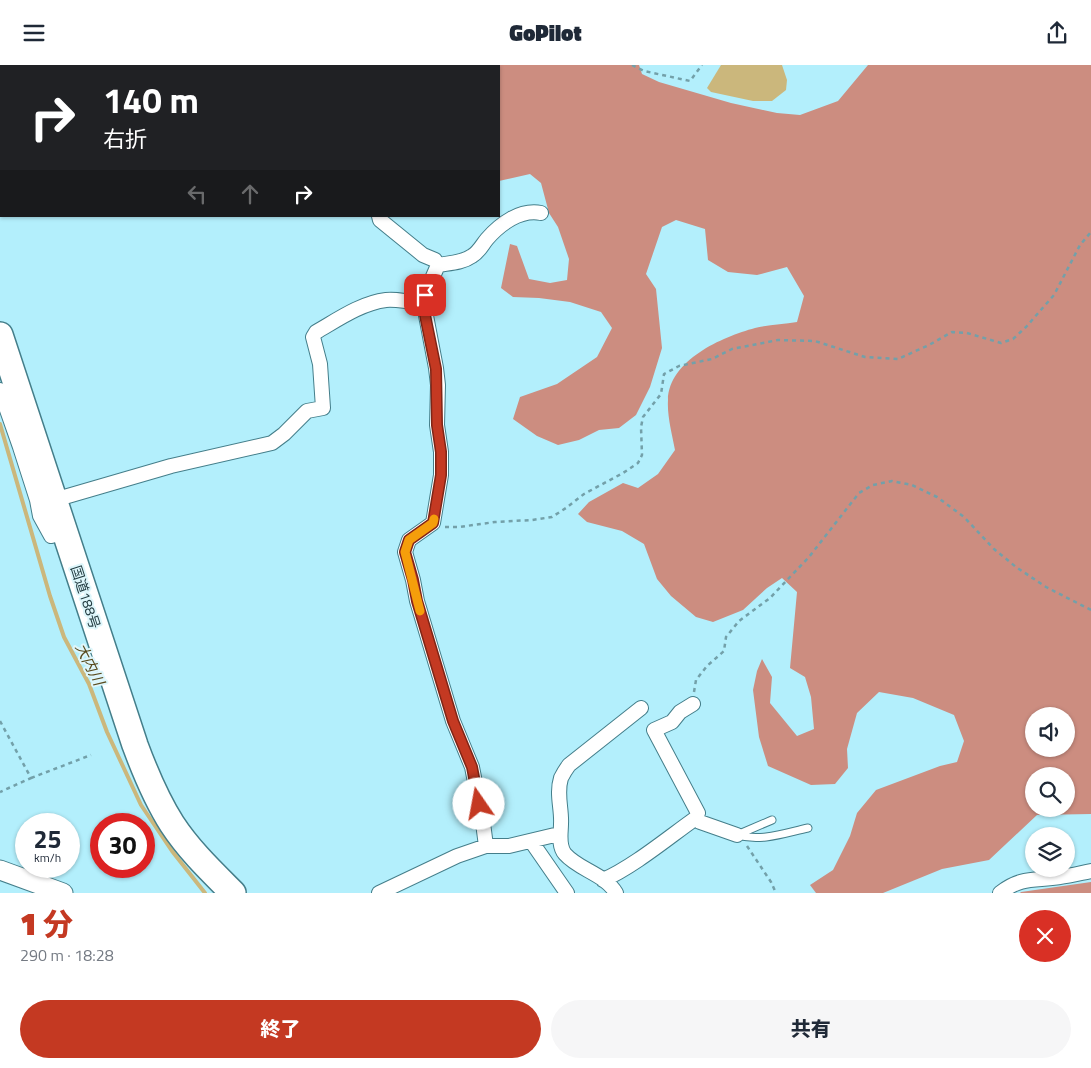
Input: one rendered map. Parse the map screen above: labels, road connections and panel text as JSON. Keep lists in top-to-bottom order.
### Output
{
  "streets": {
    "highway": ["国道188号"]
  },
  "water": ["大内川"],
  "page": {
    "header": "GoPilot",
    "turn": ["140 m", "右折"],
    "speed": "25 km/h",
    "limit": "30",
    "heading": ["1 分", "290 m · 18:28"],
    "buttons": ["終了", "共有"]
  }
}
